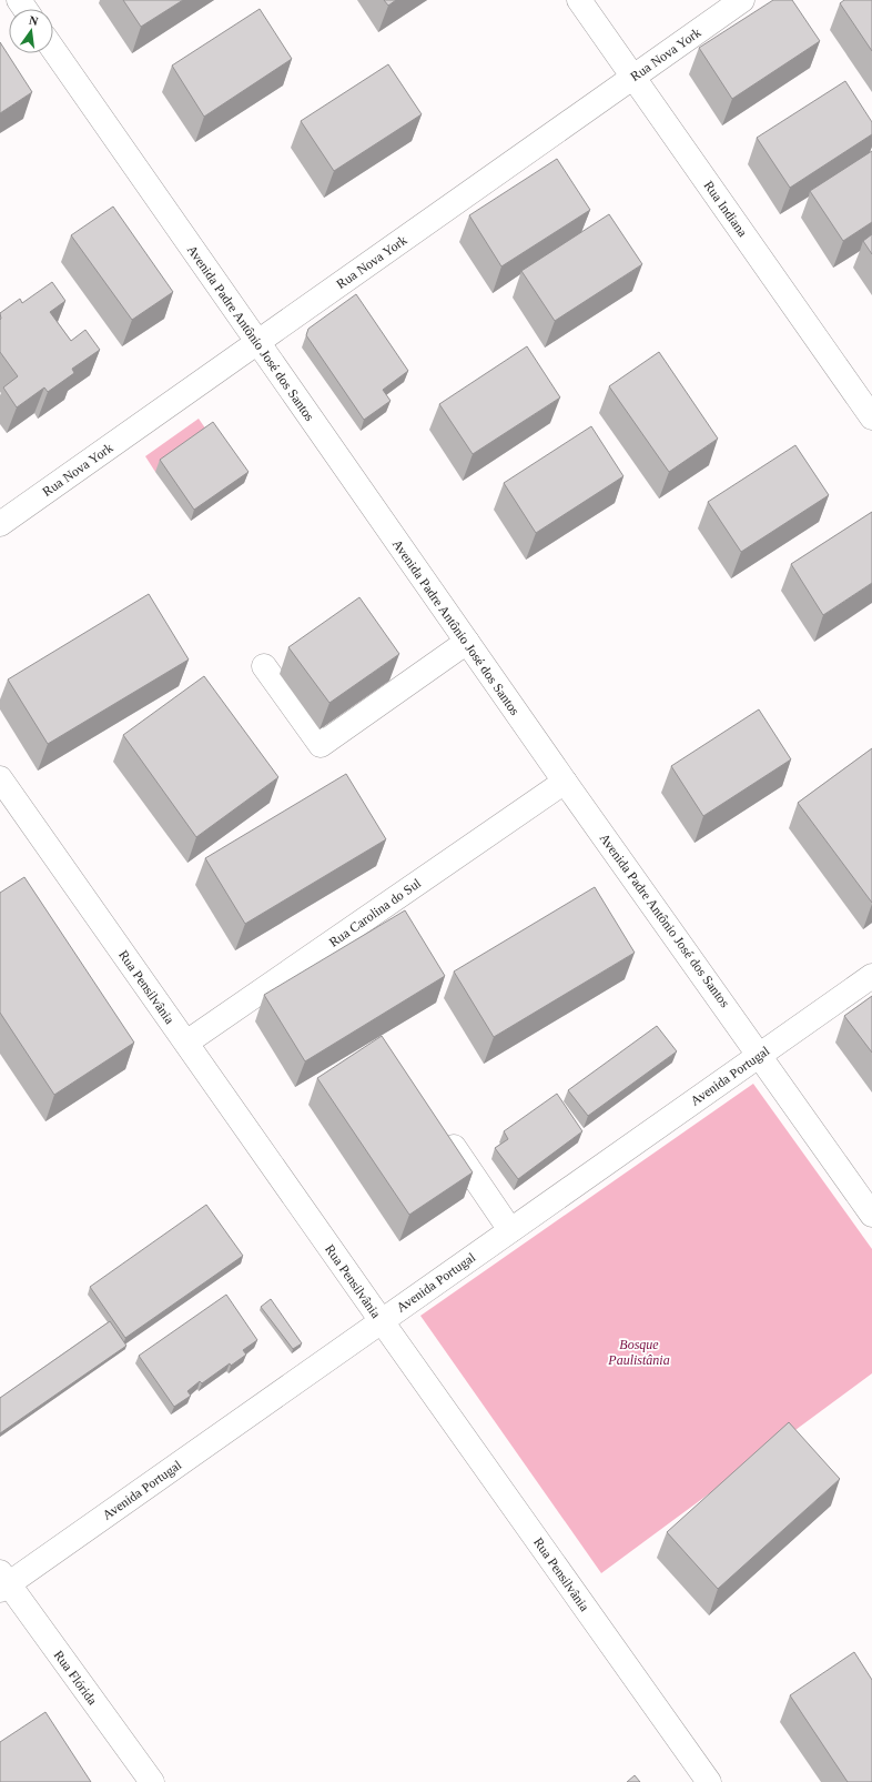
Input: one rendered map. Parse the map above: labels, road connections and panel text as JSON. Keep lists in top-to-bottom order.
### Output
{
  "streets": {
    "street": [
      "Rua Nova York",
      "Rua Indiana",
      "Avenida Padre Antônio José dos Santos",
      "Rua Carolina do Sul",
      "Rua Pensilvânia",
      "Avenida Portugal",
      "Rua Flórida"
    ]
  },
  "crossings": [
    ["Rua Nova York", "Rua Indiana"],
    ["Rua Nova York", "Avenida Padre Antônio José dos Santos"],
    ["Avenida Padre Antônio José dos Santos", "Rua Carolina do Sul"],
    ["Avenida Padre Antônio José dos Santos", "Avenida Portugal"],
    ["Rua Carolina do Sul", "Rua Pensilvânia"],
    ["Rua Pensilvânia", "Avenida Portugal"],
    ["Avenida Portugal", "Rua Flórida"]
  ],
  "parks": ["Bosque Paulistânia"],
  "north": "top"
}
